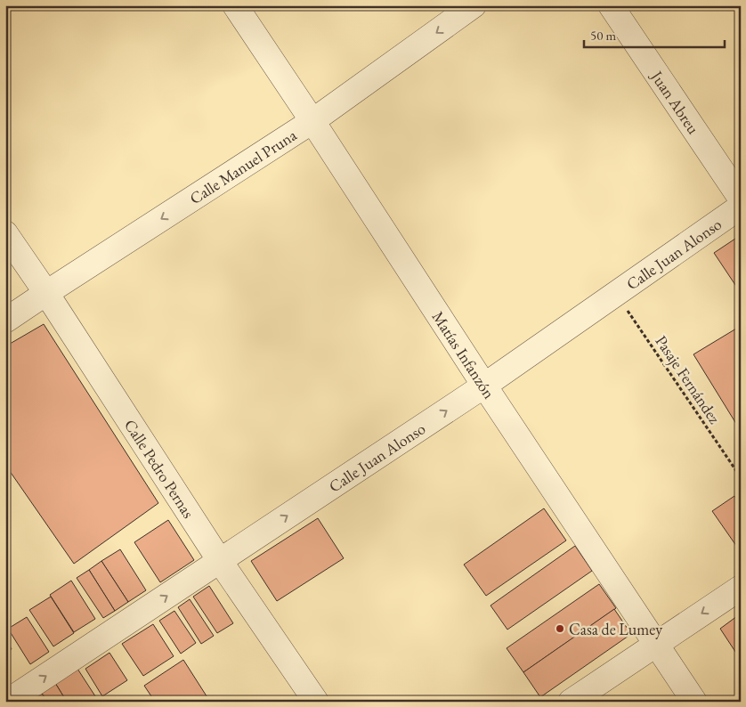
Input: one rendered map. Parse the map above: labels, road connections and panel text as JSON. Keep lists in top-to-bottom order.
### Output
{
  "streets": {
    "street": [
      "Juan Abreu",
      "Calle Manuel Pruna",
      "Calle Juan Alonso",
      "Matías Infanzón",
      "Calle Pedro Pernas"
    ],
    "path": ["Pasaje Fernández"]
  },
  "crossings": [
    ["Calle Manuel Pruna", "Matías Infanzón"],
    ["Calle Manuel Pruna", "Calle Pedro Pernas"],
    ["Calle Juan Alonso", "Matías Infanzón"],
    ["Calle Juan Alonso", "Pasaje Fernández"],
    ["Calle Juan Alonso", "Calle Pedro Pernas"]
  ],
  "one_way": ["Calle Manuel Pruna", "Calle Juan Alonso"],
  "places": ["Casa de Lumey"],
  "scale_bar": "50 m"
}
